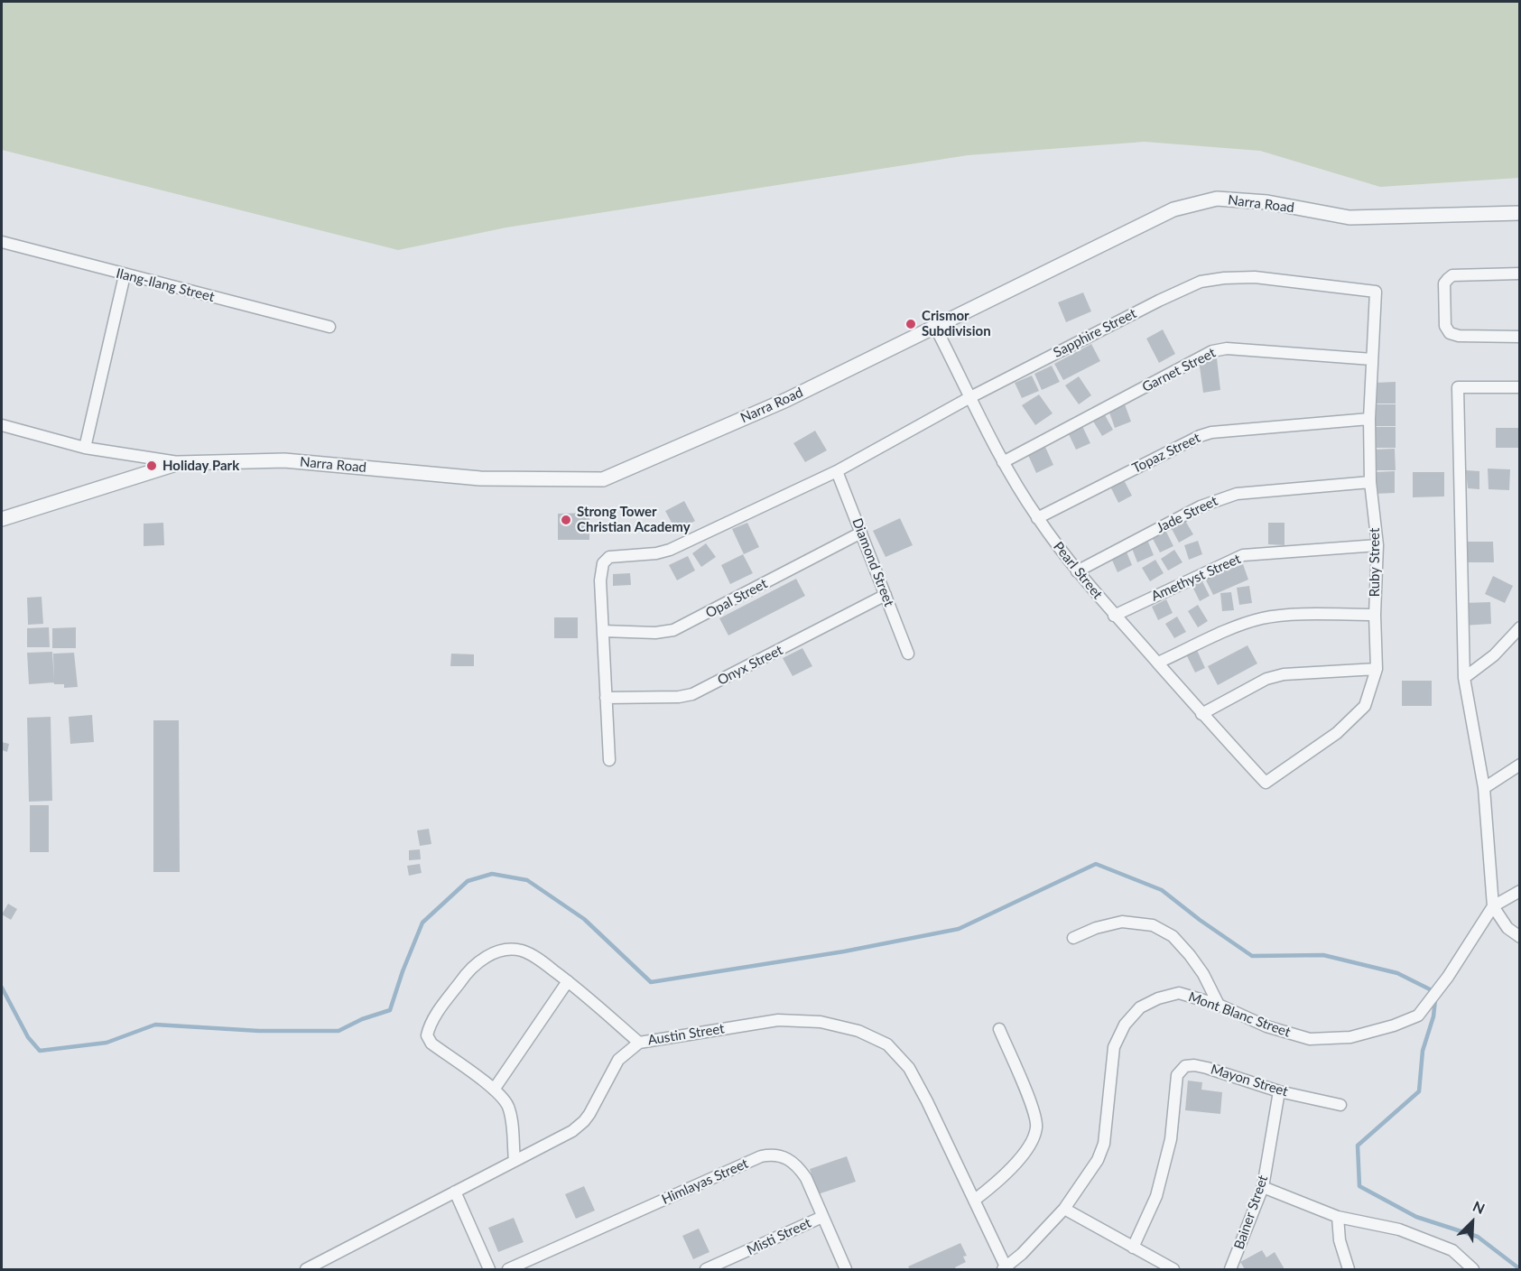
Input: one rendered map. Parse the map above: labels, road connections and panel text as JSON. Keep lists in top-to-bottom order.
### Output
{
  "streets": {
    "street": [
      "Narra Road",
      "Ilang-Ilang Street",
      "Sapphire Street",
      "Garnet Street",
      "Topaz Street",
      "Jade Street",
      "Diamond Street",
      "Ruby Street",
      "Pearl Street",
      "Amethyst Street",
      "Opal Street",
      "Onyx Street",
      "Mont Blanc Street",
      "Austin Street",
      "Mayon Street",
      "Himlayas Street",
      "Bainer Street",
      "Misti Street"
    ]
  },
  "crossings": [
    ["Narra Road", "Pearl Street"],
    ["Sapphire Street", "Diamond Street"],
    ["Sapphire Street", "Ruby Street"],
    ["Sapphire Street", "Pearl Street"],
    ["Sapphire Street", "Opal Street"],
    ["Garnet Street", "Ruby Street"],
    ["Garnet Street", "Pearl Street"],
    ["Topaz Street", "Ruby Street"],
    ["Topaz Street", "Pearl Street"],
    ["Jade Street", "Ruby Street"],
    ["Jade Street", "Pearl Street"],
    ["Diamond Street", "Opal Street"],
    ["Diamond Street", "Onyx Street"],
    ["Ruby Street", "Pearl Street"],
    ["Ruby Street", "Amethyst Street"],
    ["Pearl Street", "Amethyst Street"],
    ["Mont Blanc Street", "Austin Street"],
    ["Mayon Street", "Bainer Street"],
    ["Himlayas Street", "Misti Street"]
  ],
  "places": ["Crismor Subdivision", "Holiday Park", "Strong Tower Christian Academy"],
  "north": "top right"
}
